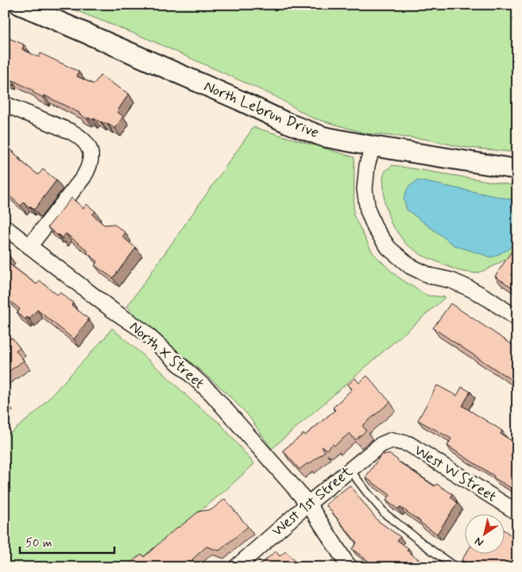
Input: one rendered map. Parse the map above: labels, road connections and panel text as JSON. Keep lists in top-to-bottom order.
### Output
{
  "streets": {
    "street": [
      "North Lebrun Drive",
      "North X Street",
      "West W Street",
      "West 1st Street"
    ]
  },
  "crossings": [
    ["North X Street", "West 1st Street"],
    ["West W Street", "West 1st Street"]
  ],
  "scale_bar": "50 m",
  "north": "bottom left"
}
